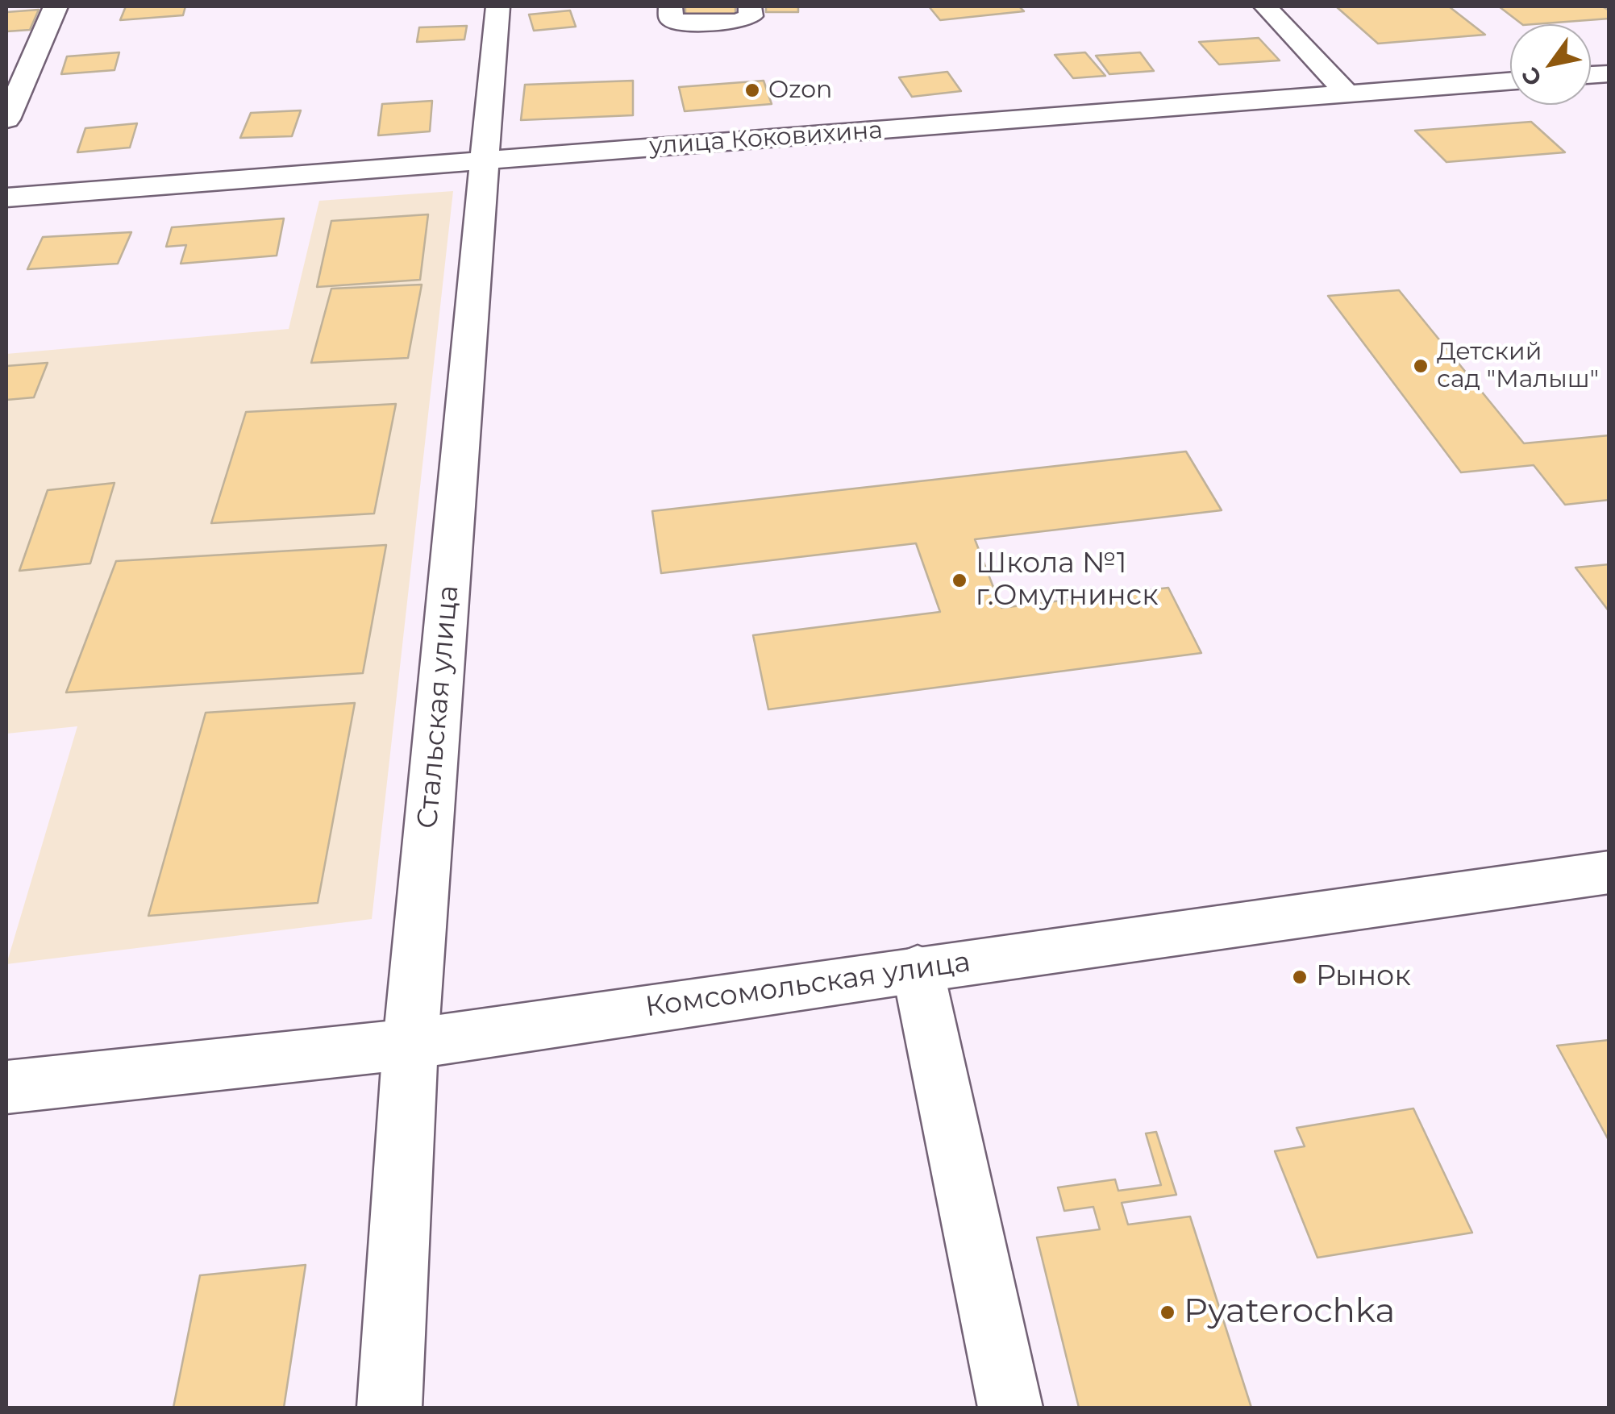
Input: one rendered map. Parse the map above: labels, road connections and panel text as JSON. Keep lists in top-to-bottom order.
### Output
{
  "streets": {
    "street": ["улица Коковихина", "Стальская улица", "Комсомольская улица"]
  },
  "crossings": [
    ["улица Коковихина", "Стальская улица"],
    ["Стальская улица", "Комсомольская улица"]
  ],
  "places": [
    "Ozon",
    "Детский сад \"Малыш\"",
    "Школа №1 г.Омутнинск",
    "Рынок",
    "Pyaterochka"
  ],
  "north": "bottom left"
}
